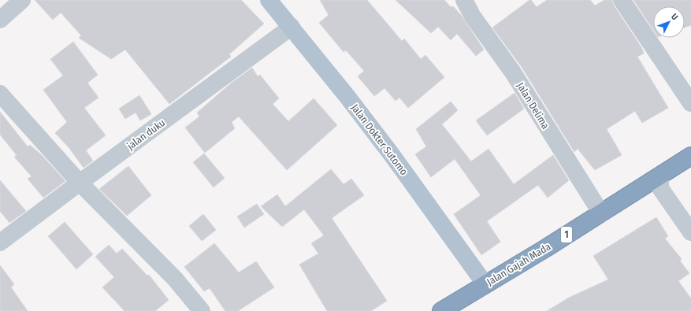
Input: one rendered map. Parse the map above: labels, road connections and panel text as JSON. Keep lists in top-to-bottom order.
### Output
{
  "streets": {
    "highway": ["1", "Jalan Gajah Mada"],
    "main road": ["Jalan Dokter Sutomo"],
    "street": ["Jalan Delima", "jalan duku"]
  },
  "crossings": [
    ["Jalan Delima", "Jalan Gajah Mada"],
    ["jalan duku", "Jalan Dokter Sutomo"],
    ["Jalan Dokter Sutomo", "Jalan Gajah Mada"]
  ],
  "north": "top right"
}
